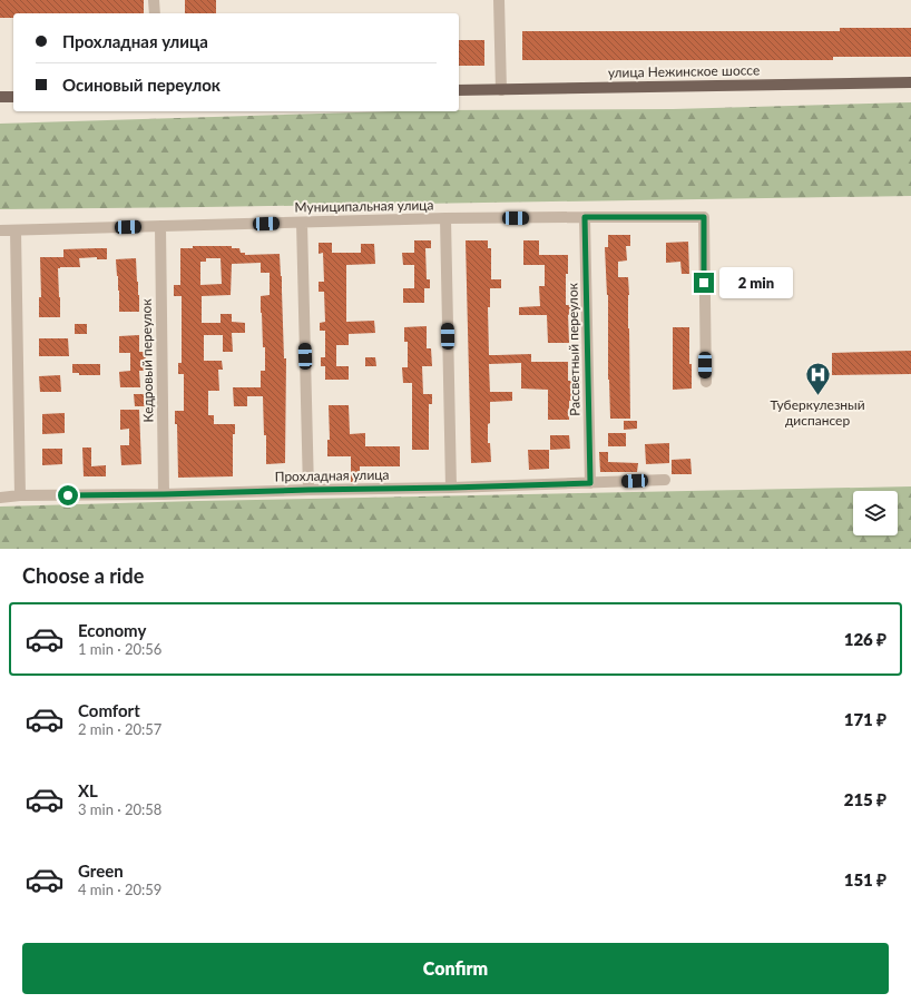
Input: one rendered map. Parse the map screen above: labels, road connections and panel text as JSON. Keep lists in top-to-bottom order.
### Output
{
  "streets": {
    "main road": ["улица Нежинское шоссе"],
    "street": [
      "Муниципальная улица",
      "Рассветный переулок",
      "Кедровый переулок",
      "Прохладная улица"
    ]
  },
  "crossings": [
    ["Муниципальная улица", "Рассветный переулок"],
    ["Муниципальная улица", "Кедровый переулок"],
    ["Рассветный переулок", "Прохладная улица"],
    ["Кедровый переулок", "Прохладная улица"]
  ],
  "places": {
    "hospital": ["Туберкулезный диспансер"]
  },
  "page": {
    "banner": ["Прохладная улица", "Осиновый переулок"],
    "bubble": "2 min",
    "heading": "Choose a ride",
    "list": [
      {
        "name": "Economy",
        "note": "1 min · 20:56",
        "value": "126 ₽"
      },
      {
        "name": "Comfort",
        "note": "2 min · 20:57",
        "value": "171 ₽"
      },
      {
        "name": "XL",
        "note": "3 min · 20:58",
        "value": "215 ₽"
      },
      {
        "name": "Green",
        "note": "4 min · 20:59",
        "value": "151 ₽"
      }
    ],
    "buttons": "Confirm"
  }
}
